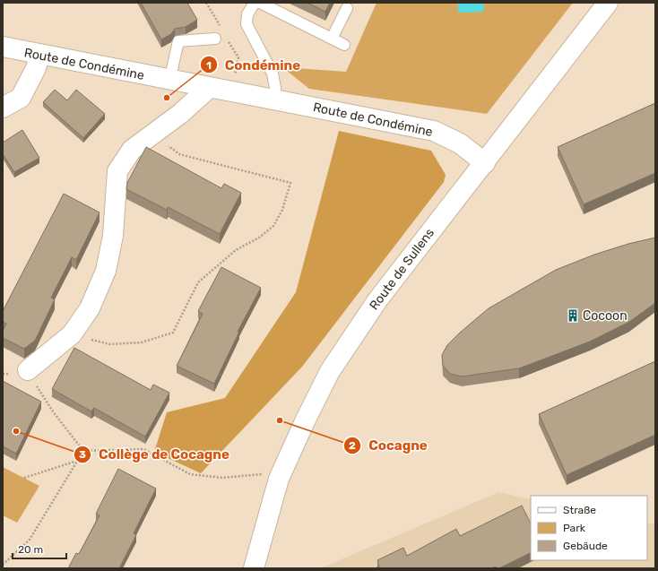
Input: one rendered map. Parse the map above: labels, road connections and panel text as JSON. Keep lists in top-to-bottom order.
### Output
{
  "streets": {
    "street": ["Route de Condémine", "Route de Sullens"]
  },
  "crossings": [
    ["Route de Condémine", "Route de Sullens"]
  ],
  "places": {
    "other": ["Condémine", "Cocagne", "Collège de Cocagne"],
    "building": ["Cocoon"]
  },
  "legend": ["Straße", "Park", "Gebäude"],
  "scale_bar": "20 m"
}
